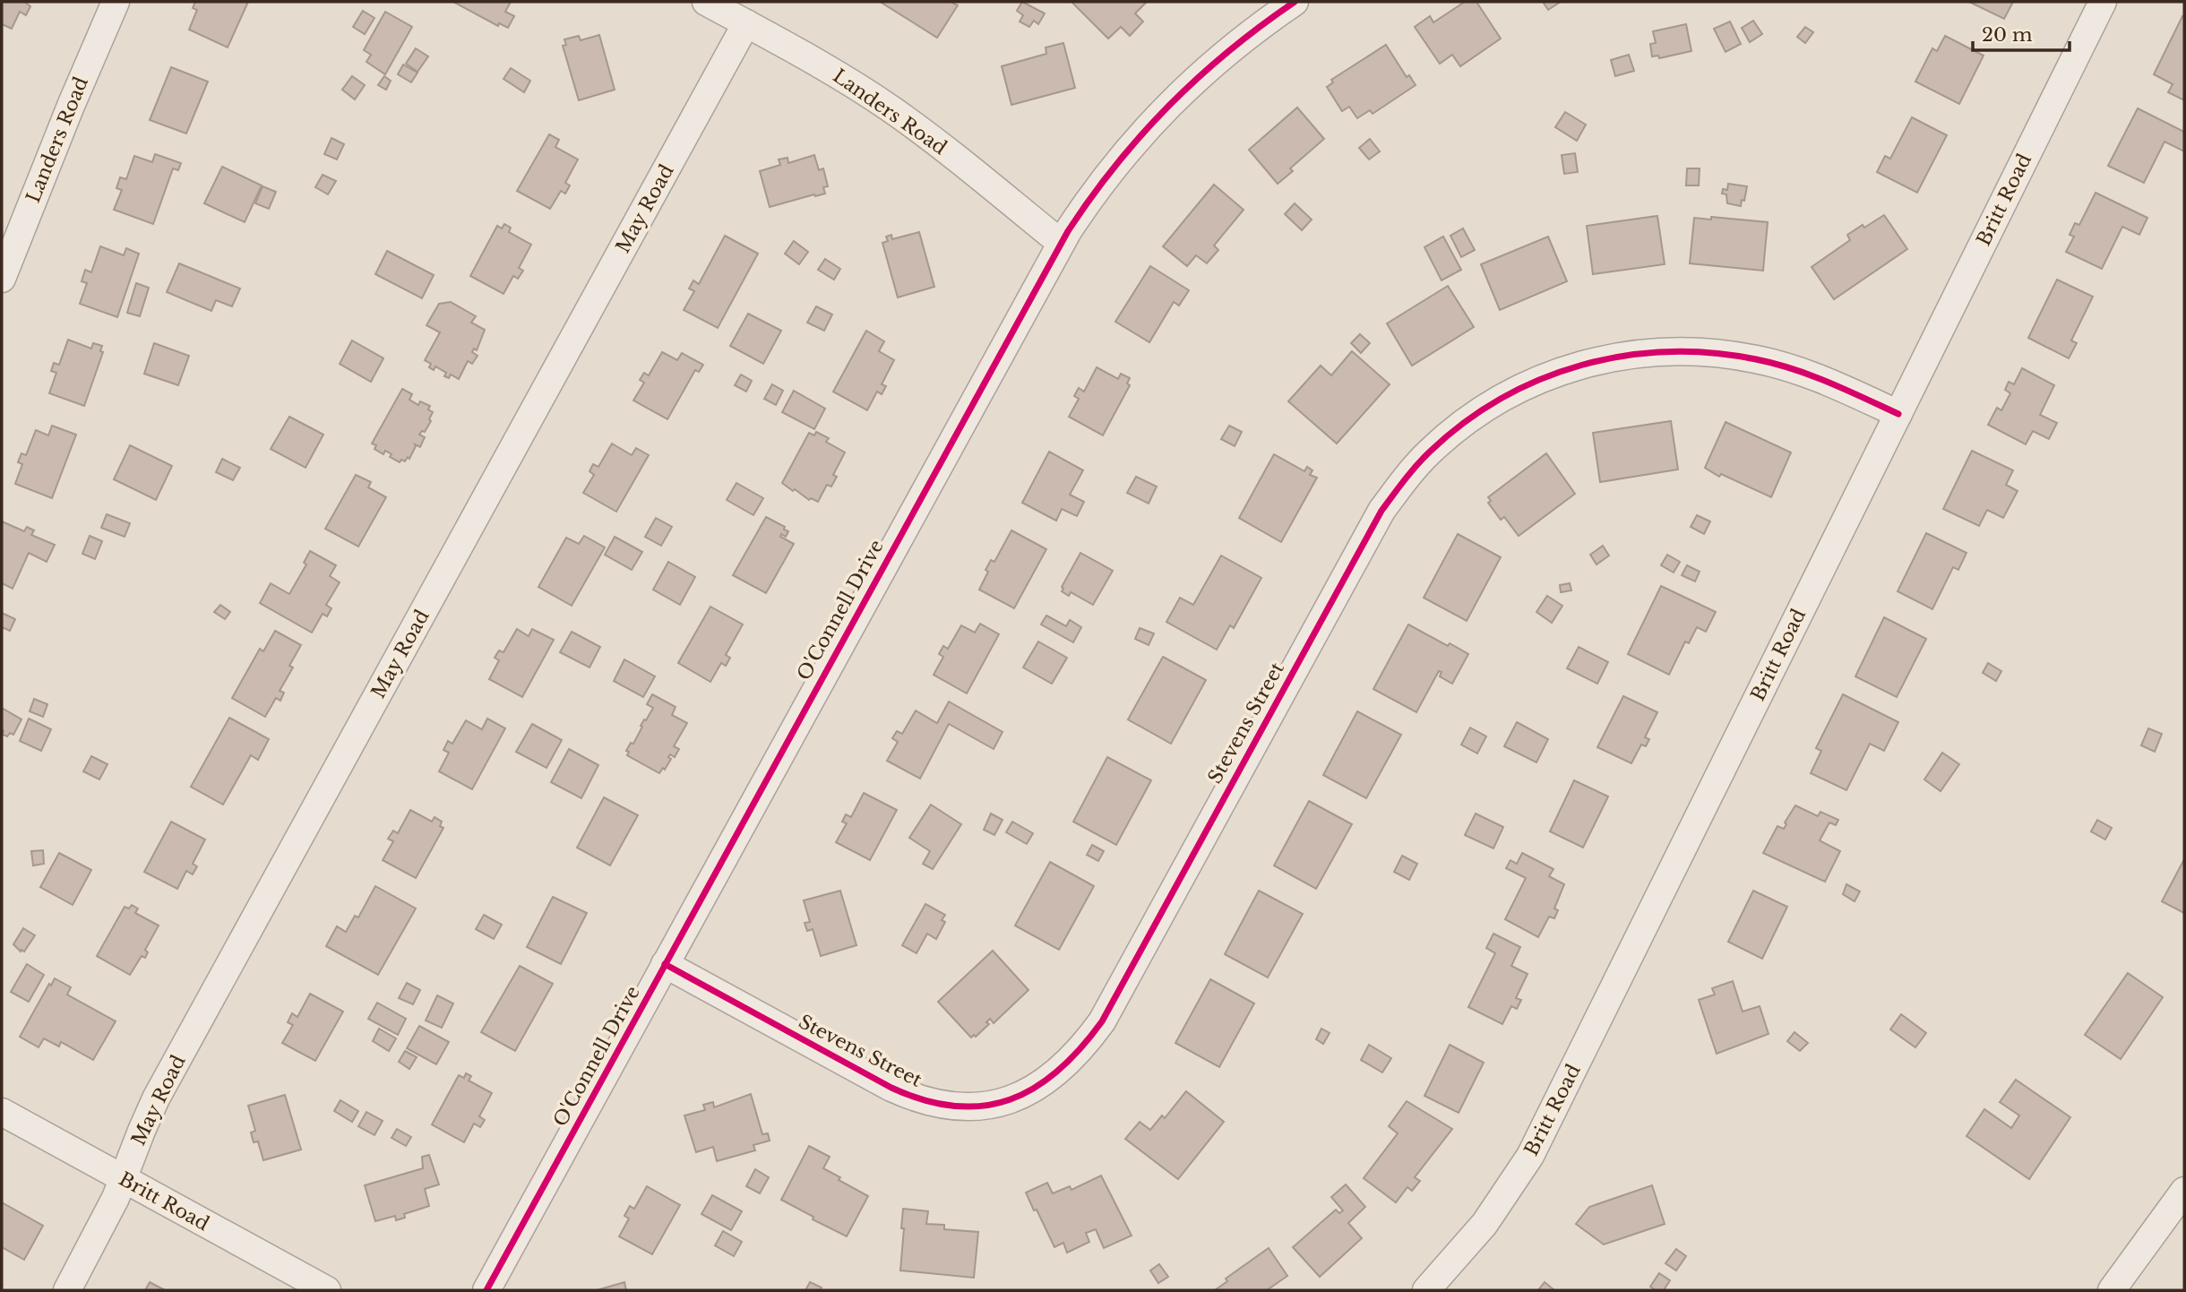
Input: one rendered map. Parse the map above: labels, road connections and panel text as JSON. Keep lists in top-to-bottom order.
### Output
{
  "streets": {
    "street": [
      "Landers Road",
      "Britt Road",
      "May Road",
      "O'Connell Drive",
      "Stevens Street"
    ]
  },
  "crossings": [
    ["Landers Road", "May Road"],
    ["Landers Road", "O'Connell Drive"],
    ["Britt Road", "May Road"],
    ["Britt Road", "Stevens Street"],
    ["O'Connell Drive", "Stevens Street"]
  ],
  "scale_bar": "20 m"
}
